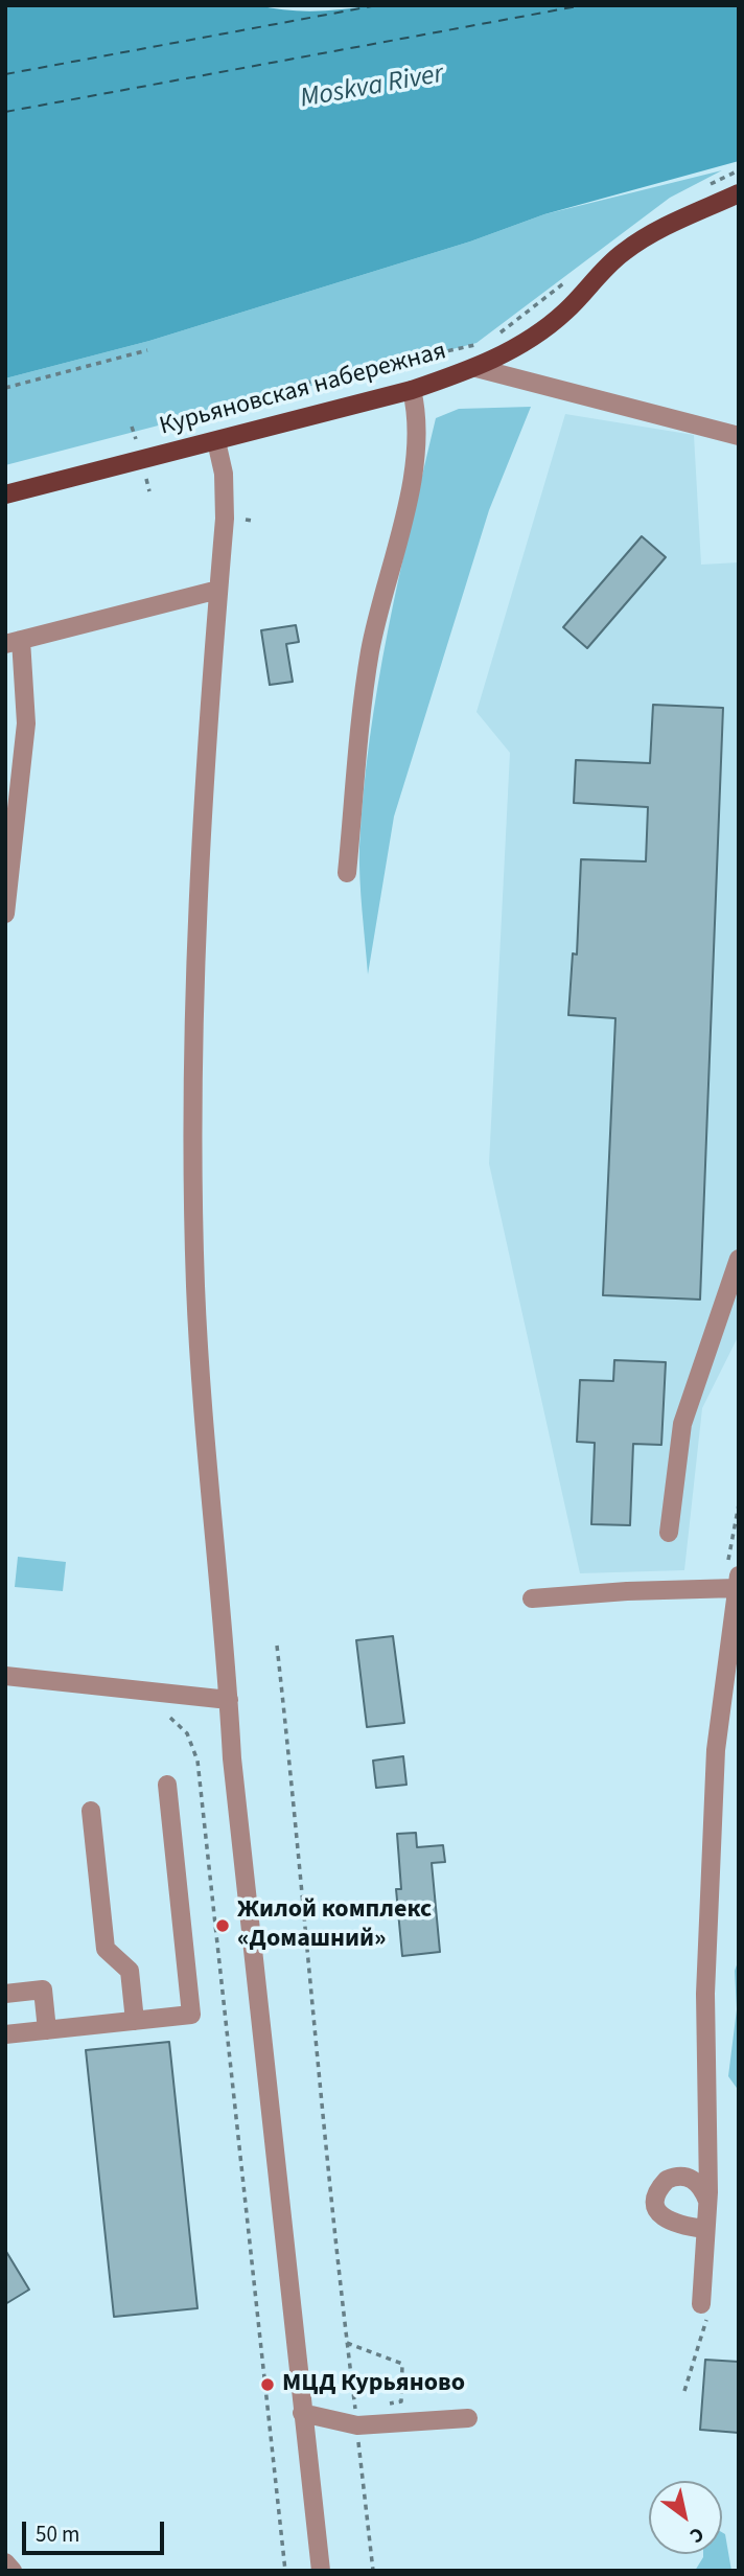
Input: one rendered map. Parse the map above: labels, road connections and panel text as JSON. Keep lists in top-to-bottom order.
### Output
{
  "streets": {
    "main road": ["Курьяновская набережная"]
  },
  "water": ["Moskva River"],
  "places": ["Жилой комплекс «Домашний»", "МЦД Курьяново"],
  "scale_bar": "50 m",
  "north": "bottom right"
}
